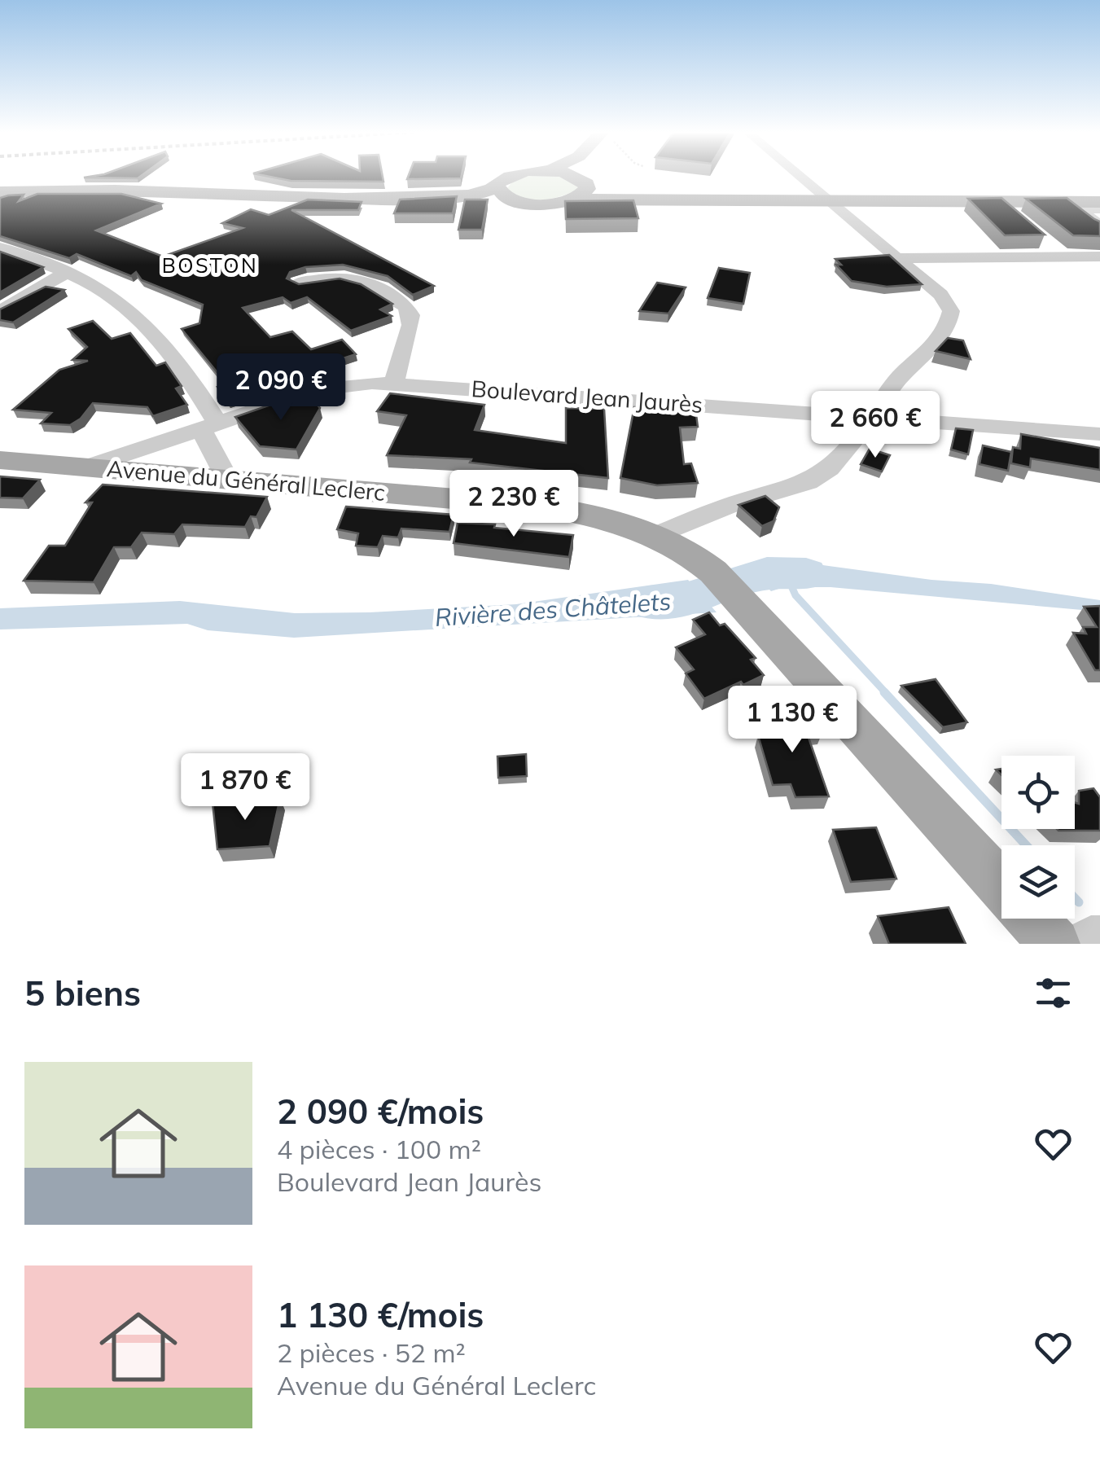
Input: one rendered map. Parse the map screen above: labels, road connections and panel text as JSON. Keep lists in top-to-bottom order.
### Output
{
  "streets": {
    "main road": ["Avenue du Général Leclerc"],
    "street": ["Boulevard Jean Jaurès"]
  },
  "crossings": [
    ["Boulevard Jean Jaurès", "Avenue du Général Leclerc"]
  ],
  "districts": ["BOSTON"],
  "water": ["Rivière des Châtelets"],
  "page": {
    "price": [
      "2 090 €",
      "2 660 €",
      "2 230 €",
      "1 130 €",
      "1 870 €"
    ],
    "heading": "5 biens",
    "list": [
      {
        "name": "2 090 €/mois",
        "note": "4 pièces · 100 m² · Boulevard Jean Jaurès"
      },
      {
        "name": "1 130 €/mois",
        "note": "2 pièces · 52 m² · Avenue du Général Leclerc"
      }
    ]
  }
}
